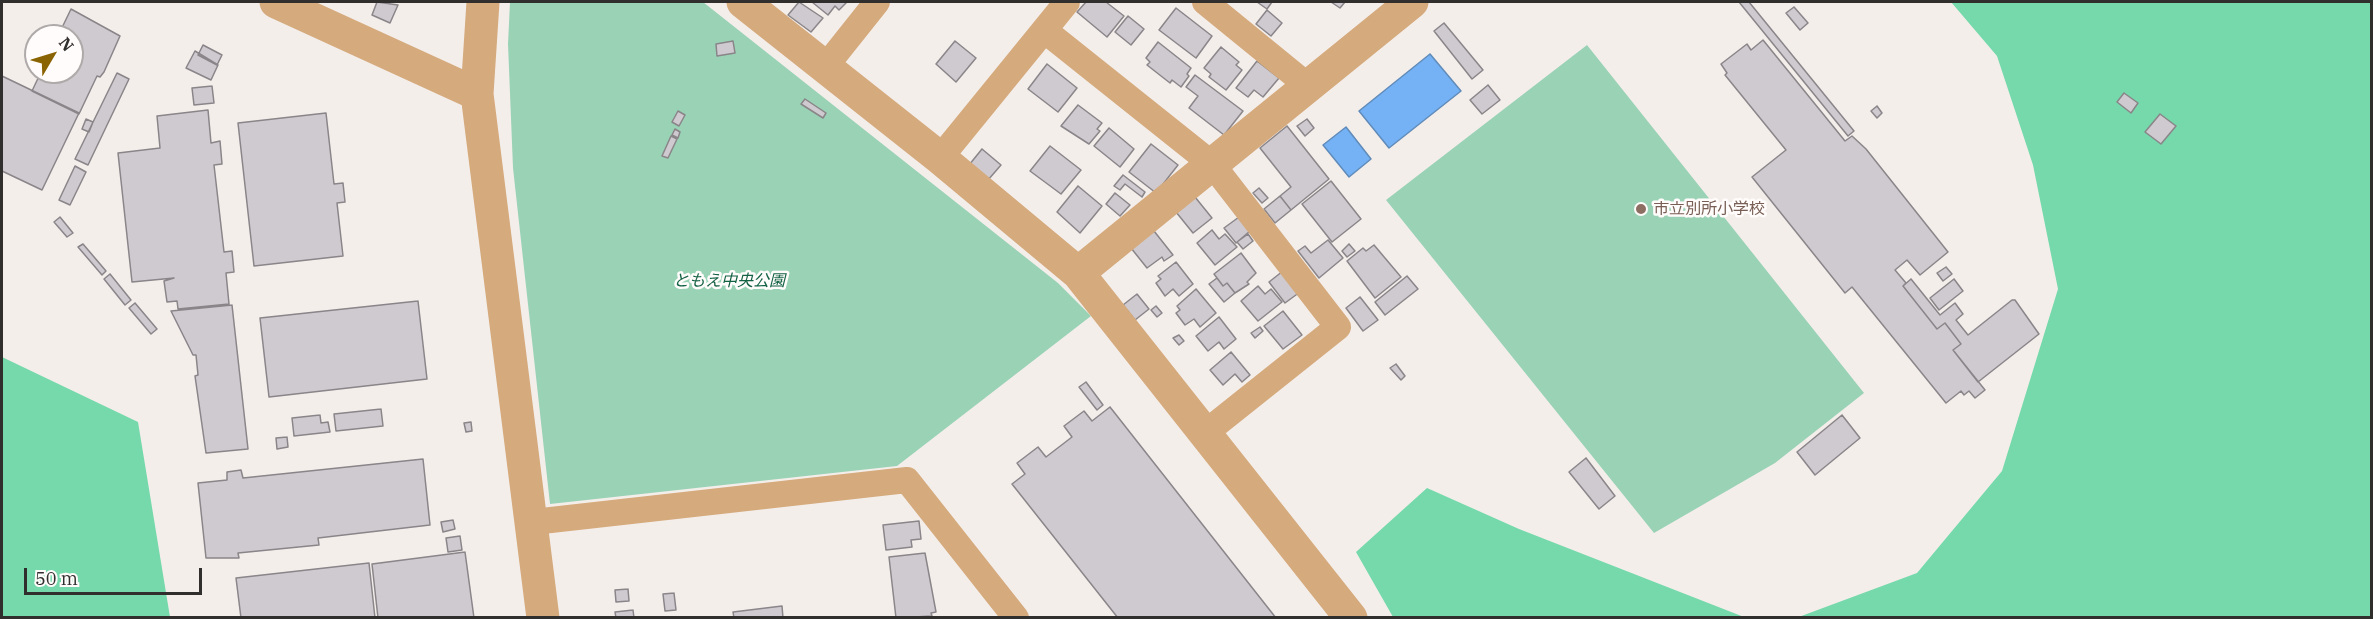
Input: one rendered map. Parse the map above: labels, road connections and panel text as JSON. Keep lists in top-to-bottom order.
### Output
{
  "parks": ["ともえ中央公園"],
  "places": ["市立別所小学校"],
  "scale_bar": "50 m",
  "north": "top right"
}
